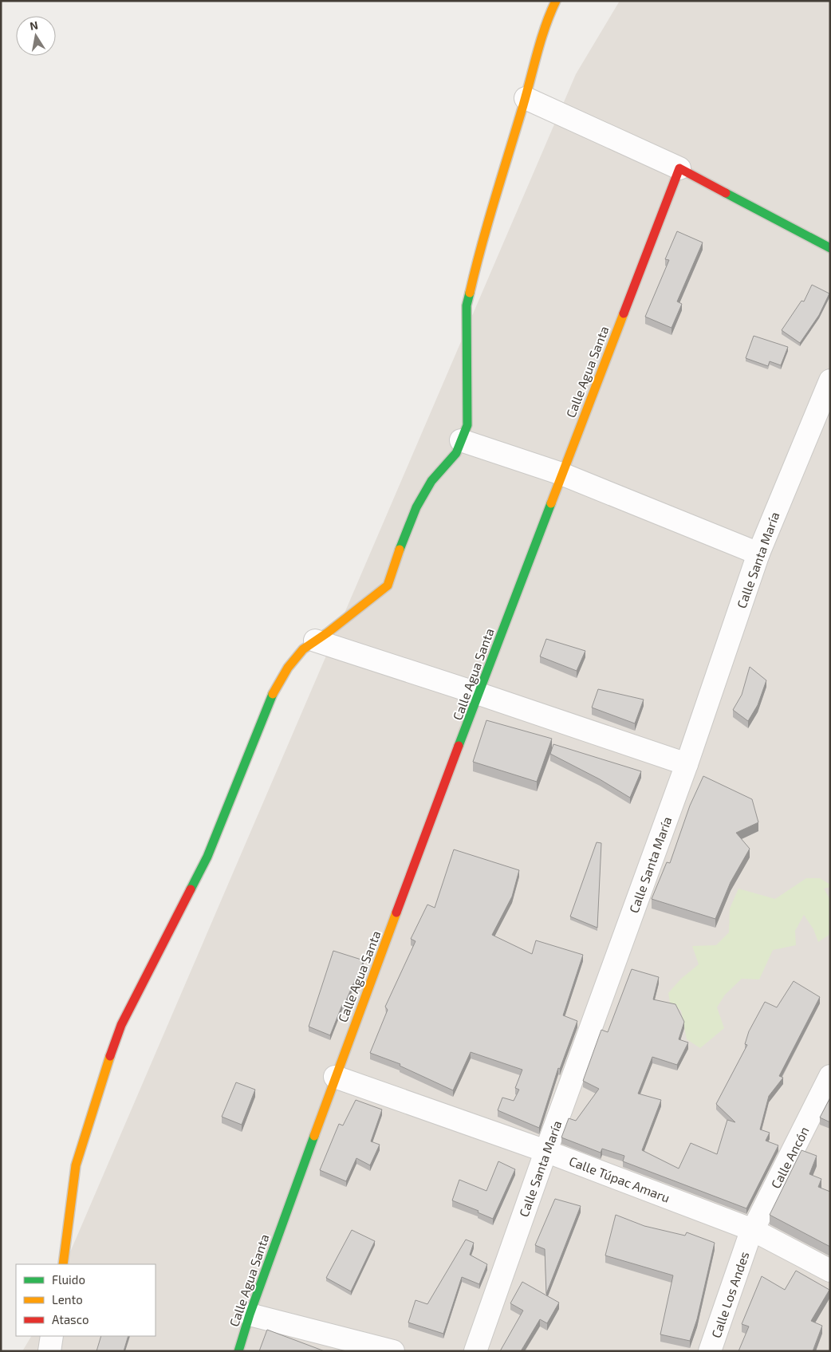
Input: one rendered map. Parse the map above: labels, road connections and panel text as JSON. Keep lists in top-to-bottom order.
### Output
{
  "streets": {
    "street": [
      "Calle Agua Santa",
      "Calle Santa María",
      "Calle Ancón",
      "Calle Túpac Amaru",
      "Calle Los Andes"
    ]
  },
  "crossings": [
    ["Calle Agua Santa", "Calle Túpac Amaru"],
    ["Calle Santa María", "Calle Túpac Amaru"],
    ["Calle Ancón", "Calle Túpac Amaru"],
    ["Calle Ancón", "Calle Los Andes"],
    ["Calle Túpac Amaru", "Calle Los Andes"]
  ],
  "legend": ["Fluido", "Lento", "Atasco"],
  "north": "top"
}
